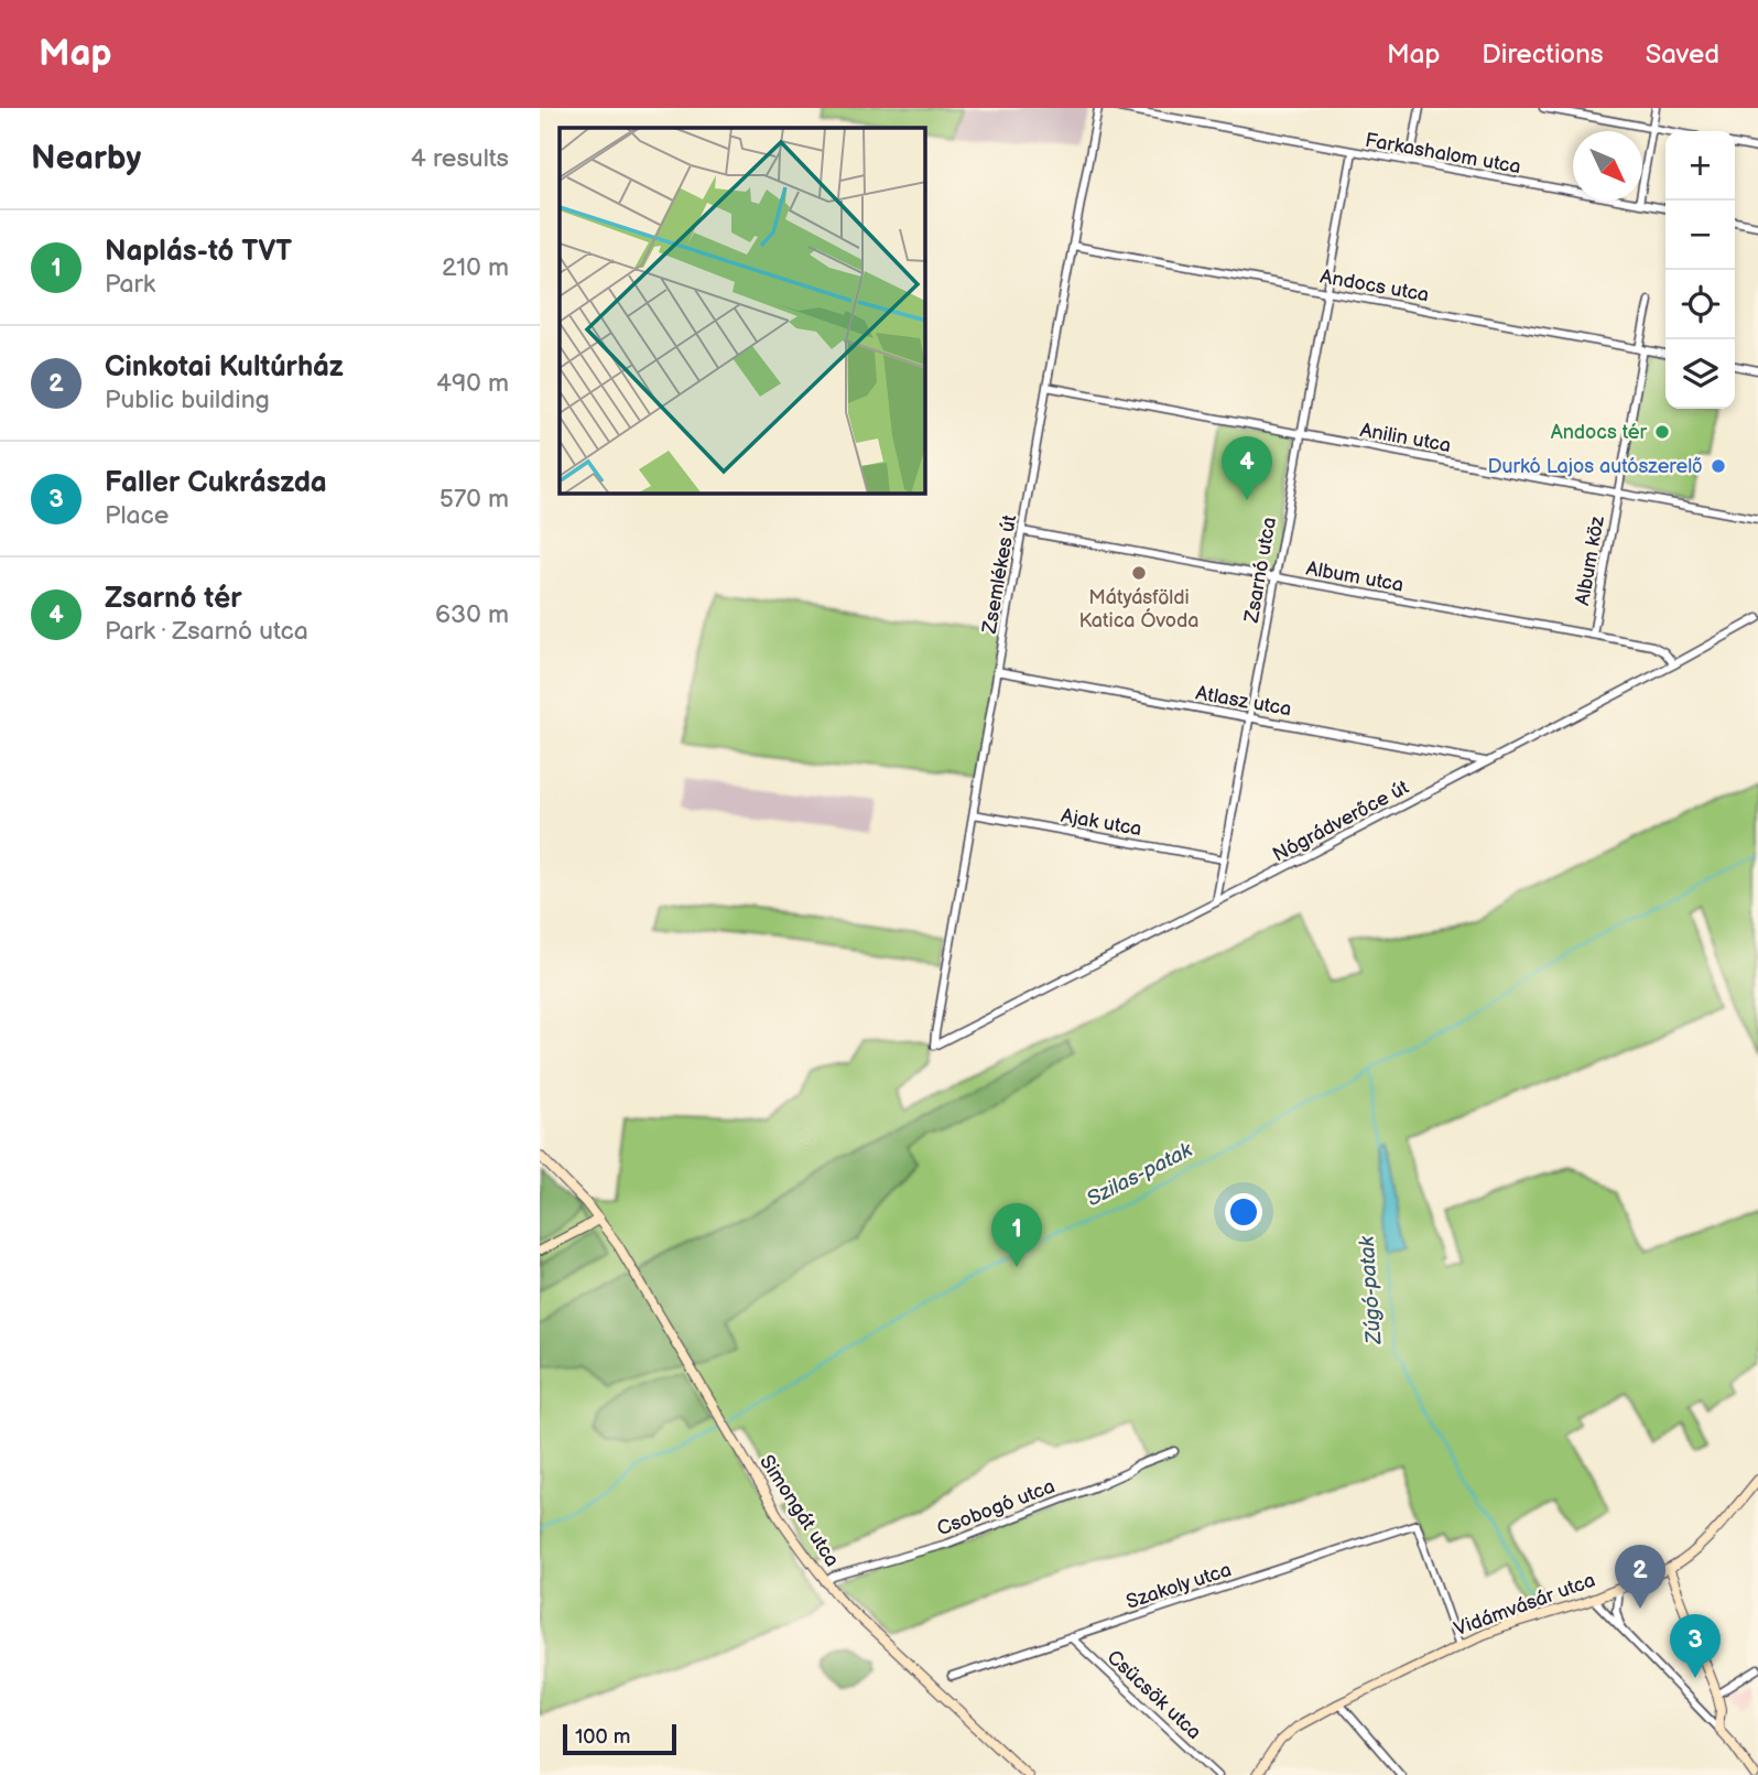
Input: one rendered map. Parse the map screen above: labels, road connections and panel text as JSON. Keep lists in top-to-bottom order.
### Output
{
  "streets": {
    "main road": ["Simongát utca", "Vidámvásár utca"],
    "street": [
      "Farkashalom utca",
      "Andocs utca",
      "Anilin utca",
      "Album köz",
      "Zsarnó utca",
      "Zsemlékes út",
      "Album utca",
      "Atlasz utca",
      "Nógrádverőce út",
      "Ajak utca",
      "Csobogó utca",
      "Szakoly utca",
      "Csücsök utca"
    ]
  },
  "crossings": [
    ["Farkashalom utca", "Zsarnó utca"],
    ["Andocs utca", "Zsarnó utca"],
    ["Andocs utca", "Zsemlékes út"],
    ["Anilin utca", "Album köz"],
    ["Anilin utca", "Zsarnó utca"],
    ["Anilin utca", "Zsemlékes út"],
    ["Album köz", "Album utca"],
    ["Zsarnó utca", "Album utca"],
    ["Zsarnó utca", "Atlasz utca"],
    ["Zsarnó utca", "Nógrádverőce út"],
    ["Zsarnó utca", "Ajak utca"],
    ["Zsemlékes út", "Album utca"],
    ["Zsemlékes út", "Atlasz utca"],
    ["Zsemlékes út", "Nógrádverőce út"],
    ["Zsemlékes út", "Ajak utca"],
    ["Album utca", "Nógrádverőce út"],
    ["Atlasz utca", "Nógrádverőce út"],
    ["Csobogó utca", "Simongát utca"],
    ["Szakoly utca", "Vidámvásár utca"],
    ["Szakoly utca", "Csücsök utca"]
  ],
  "water": ["Szilas-patak", "Zúgó-patak"],
  "places": ["Andocs tér", "Durkó Lajos autószerelő", "Mátyásföldi Katica Óvoda"],
  "scale_bar": "100 m",
  "north": "bottom right",
  "page": {
    "header": "Map",
    "nav": ["Map", "Directions", "Saved"],
    "heading": ["Nearby", "4 results"],
    "map_buttons": ["+", "−"],
    "list": [
      {
        "mark": "1",
        "name": "Naplás-tó TVT",
        "note": "Park",
        "value": "210 m"
      },
      {
        "mark": "2",
        "name": "Cinkotai Kultúrház",
        "note": "Public building",
        "value": "490 m"
      },
      {
        "mark": "3",
        "name": "Faller Cukrászda",
        "note": "Place",
        "value": "570 m"
      },
      {
        "mark": "4",
        "name": "Zsarnó tér",
        "note": "Park · Zsarnó utca",
        "value": "630 m"
      }
    ],
    "pins": [
      "4",
      "1",
      "2",
      "3"
    ],
    "scale": "100 m"
  }
}
